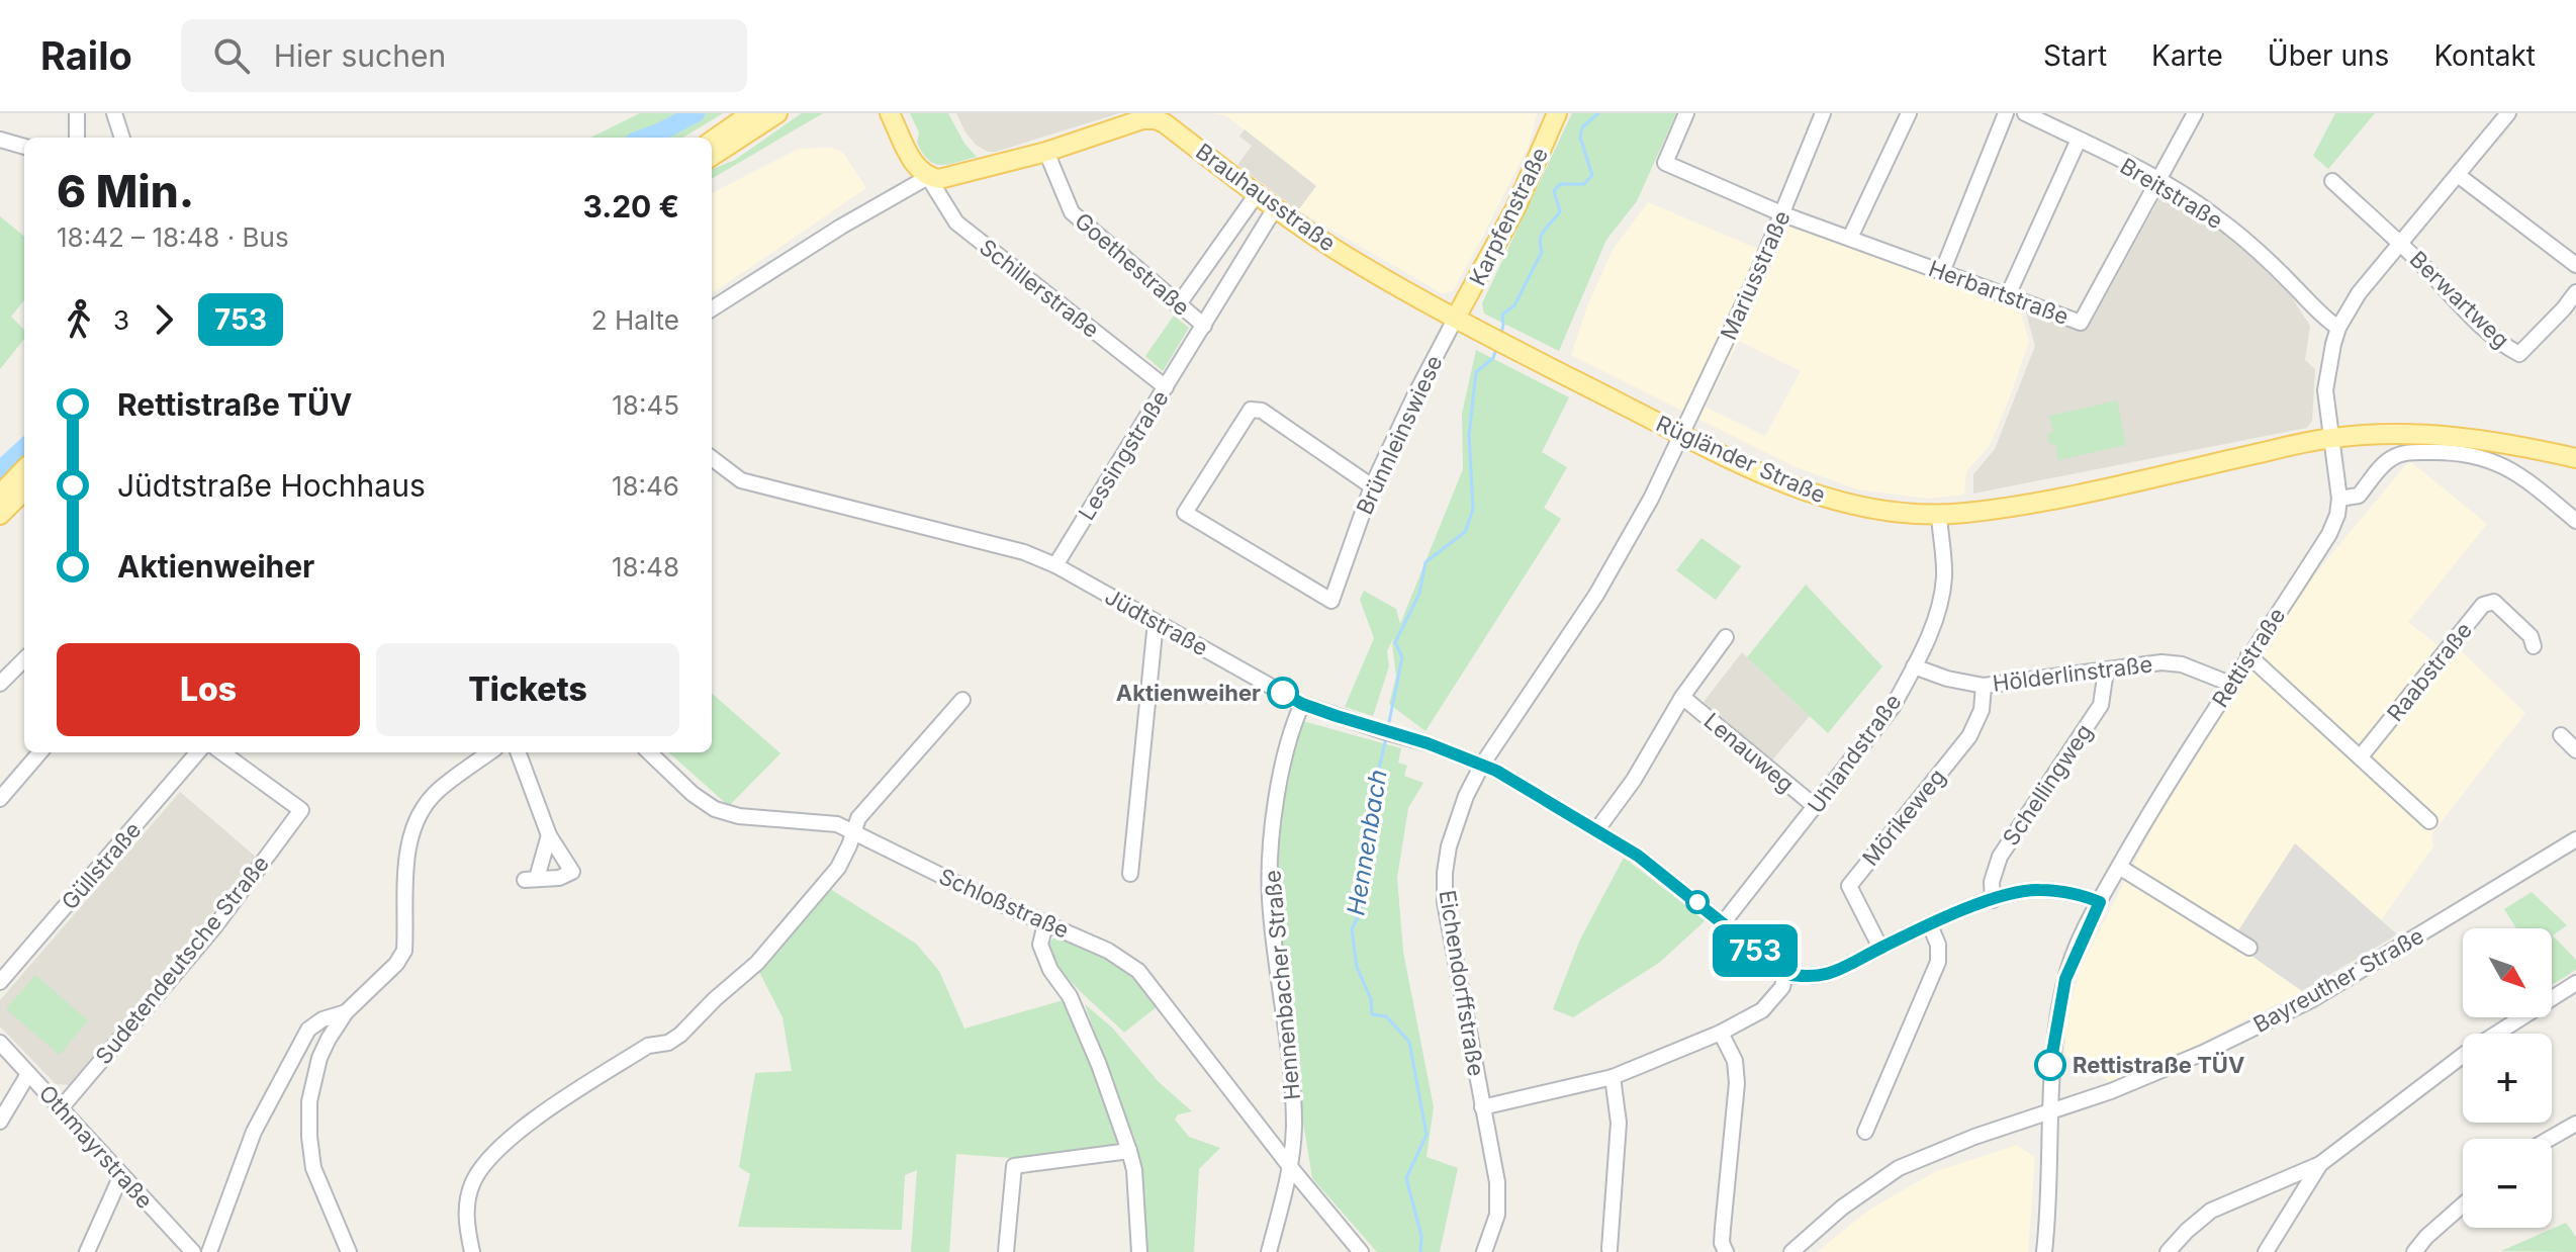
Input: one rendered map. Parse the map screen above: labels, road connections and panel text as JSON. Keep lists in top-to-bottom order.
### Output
{
  "streets": {
    "main road": ["Brauhausstraße", "Karpfenstraße", "Rügländer Straße"],
    "street": [
      "Breitstraße",
      "Goethestraße",
      "Mariusstraße",
      "Schillerstraße",
      "Herbartstraße",
      "Berwartweg",
      "Brünnleinswiese",
      "Lessingstraße",
      "Jüdtstraße",
      "Rettistraße",
      "Raabstraße",
      "Hölderlinstraße",
      "Lenauweg",
      "Uhlandstraße",
      "Schellingweg",
      "Mörikeweg",
      "Güllstraße",
      "Schloßstraße",
      "Sudetendeutsche Straße",
      "Bayreuther Straße",
      "Eichendorffstraße",
      "Hennenbacher Straße",
      "Othmayrstraße"
    ]
  },
  "crossings": [
    ["Breitstraße", "Herbartstraße"],
    ["Breitstraße", "Rettistraße"],
    ["Brauhausstraße", "Karpfenstraße"],
    ["Brauhausstraße", "Goethestraße"],
    ["Brauhausstraße", "Schillerstraße"],
    ["Brauhausstraße", "Brünnleinswiese"],
    ["Brauhausstraße", "Lessingstraße"],
    ["Brauhausstraße", "Rügländer Straße"],
    ["Karpfenstraße", "Brünnleinswiese"],
    ["Karpfenstraße", "Rügländer Straße"],
    ["Goethestraße", "Lessingstraße"],
    ["Mariusstraße", "Herbartstraße"],
    ["Mariusstraße", "Rügländer Straße"],
    ["Mariusstraße", "Eichendorffstraße"],
    ["Schillerstraße", "Lessingstraße"],
    ["Berwartweg", "Rettistraße"],
    ["Brünnleinswiese", "Rügländer Straße"],
    ["Lessingstraße", "Jüdtstraße"],
    ["Rügländer Straße", "Rettistraße"],
    ["Rügländer Straße", "Uhlandstraße"],
    ["Rügländer Straße", "Eichendorffstraße"],
    ["Jüdtstraße", "Lenauweg"],
    ["Jüdtstraße", "Uhlandstraße"],
    ["Jüdtstraße", "Eichendorffstraße"],
    ["Jüdtstraße", "Hennenbacher Straße"],
    ["Rettistraße", "Hölderlinstraße"],
    ["Rettistraße", "Bayreuther Straße"],
    ["Hölderlinstraße", "Uhlandstraße"],
    ["Hölderlinstraße", "Schellingweg"],
    ["Hölderlinstraße", "Mörikeweg"],
    ["Lenauweg", "Uhlandstraße"],
    ["Schloßstraße", "Hennenbacher Straße"],
    ["Sudetendeutsche Straße", "Othmayrstraße"]
  ],
  "water": ["Hennenbach"],
  "places": ["Aktienweiher", "Rettistraße TÜV"],
  "lines": ["bus line 753"],
  "north": "bottom right",
  "page": {
    "header": "Railo",
    "search": "Hier suchen",
    "nav": [
      "Start",
      "Karte",
      "Über uns",
      "Kontakt"
    ],
    "on_map": "753",
    "heading": ["6 Min.", "18:42 – 18:48 · Bus", "3.20 €"],
    "legs": ["3", "753", "2 Halte"],
    "list": [
      {
        "name": "Rettistraße TÜV",
        "value": "18:45"
      },
      {
        "name": "Jüdtstraße Hochhaus",
        "value": "18:46"
      },
      {
        "name": "Aktienweiher",
        "value": "18:48"
      }
    ],
    "buttons": ["Los", "Tickets"],
    "map_buttons": ["+", "−"]
  }
}
